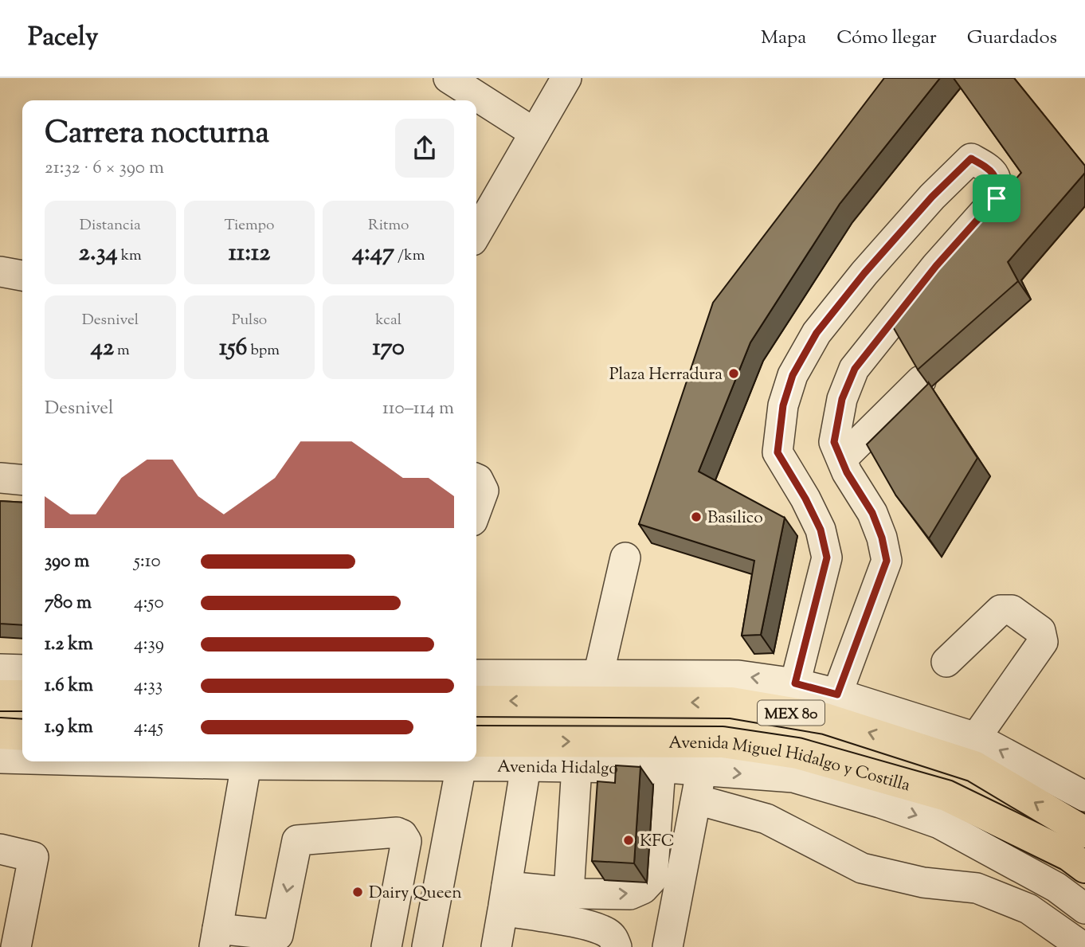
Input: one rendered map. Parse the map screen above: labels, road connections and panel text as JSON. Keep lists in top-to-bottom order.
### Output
{
  "streets": {
    "main road": ["MEX 80", "Avenida Miguel Hidalgo y Costilla"],
    "street": ["Avenida Hidalgo"]
  },
  "crossings": [
    ["Avenida Miguel Hidalgo y Costilla", "Avenida Hidalgo"]
  ],
  "places": [
    "Plaza Herradura",
    "Basilico",
    "KFC",
    "Dairy Queen"
  ],
  "page": {
    "header": "Pacely",
    "nav": ["Mapa", "Cómo llegar", "Guardados"],
    "heading": ["Carrera nocturna", "21:32 · 6 × 390 m"],
    "stats": [
      ["Distancia", "2.34 km"],
      ["Tiempo", "11:12"],
      ["Ritmo", "4:47 /km"],
      ["Desnivel", "42 m"],
      ["Pulso", "156 bpm"],
      ["kcal", "170"]
    ],
    "chart": ["Desnivel", "110–114 m"],
    "list": [
      {
        "name": "390 m",
        "note": "5:10"
      },
      {
        "name": "780 m",
        "note": "4:50"
      },
      {
        "name": "1.2 km",
        "note": "4:39"
      },
      {
        "name": "1.6 km",
        "note": "4:33"
      },
      {
        "name": "1.9 km",
        "note": "4:45"
      }
    ]
  }
}
